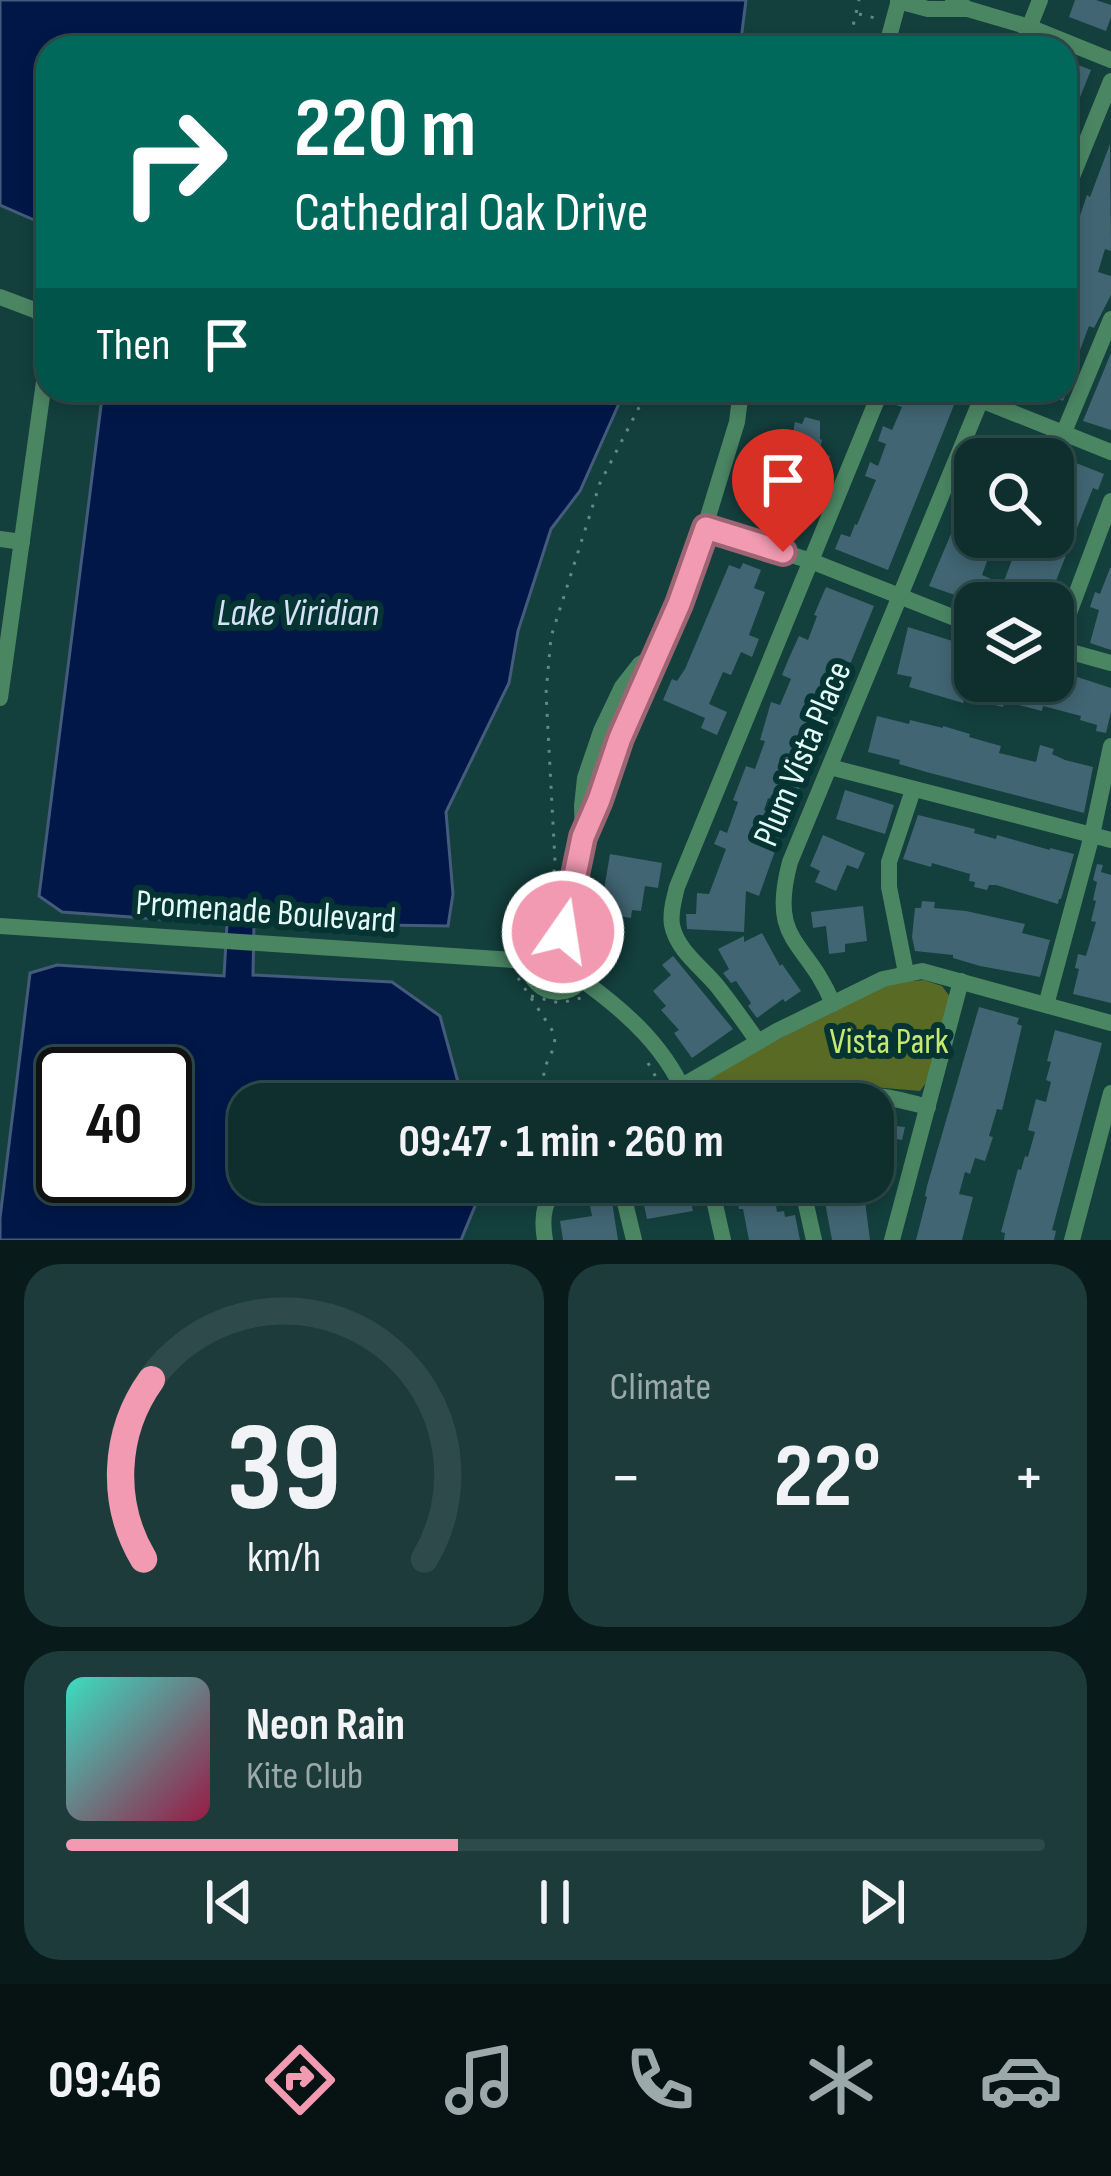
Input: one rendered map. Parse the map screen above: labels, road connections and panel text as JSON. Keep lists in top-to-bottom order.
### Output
{
  "streets": {
    "street": ["Plum Vista Place", "Promenade Boulevard"]
  },
  "water": ["Lake Viridian"],
  "parks": ["Vista Park"],
  "page": {
    "turn": ["220 m", "Cathedral Oak Drive"],
    "then": "Then",
    "limit": "40",
    "trip": "09:47 · 1 min · 260 m",
    "tile": "Climate",
    "heat": ["−", "22°", "+"],
    "song": ["Neon Rain", "Kite Club"],
    "tabs": "09:46",
    "gauge": ["39", "km/h"]
  }
}
